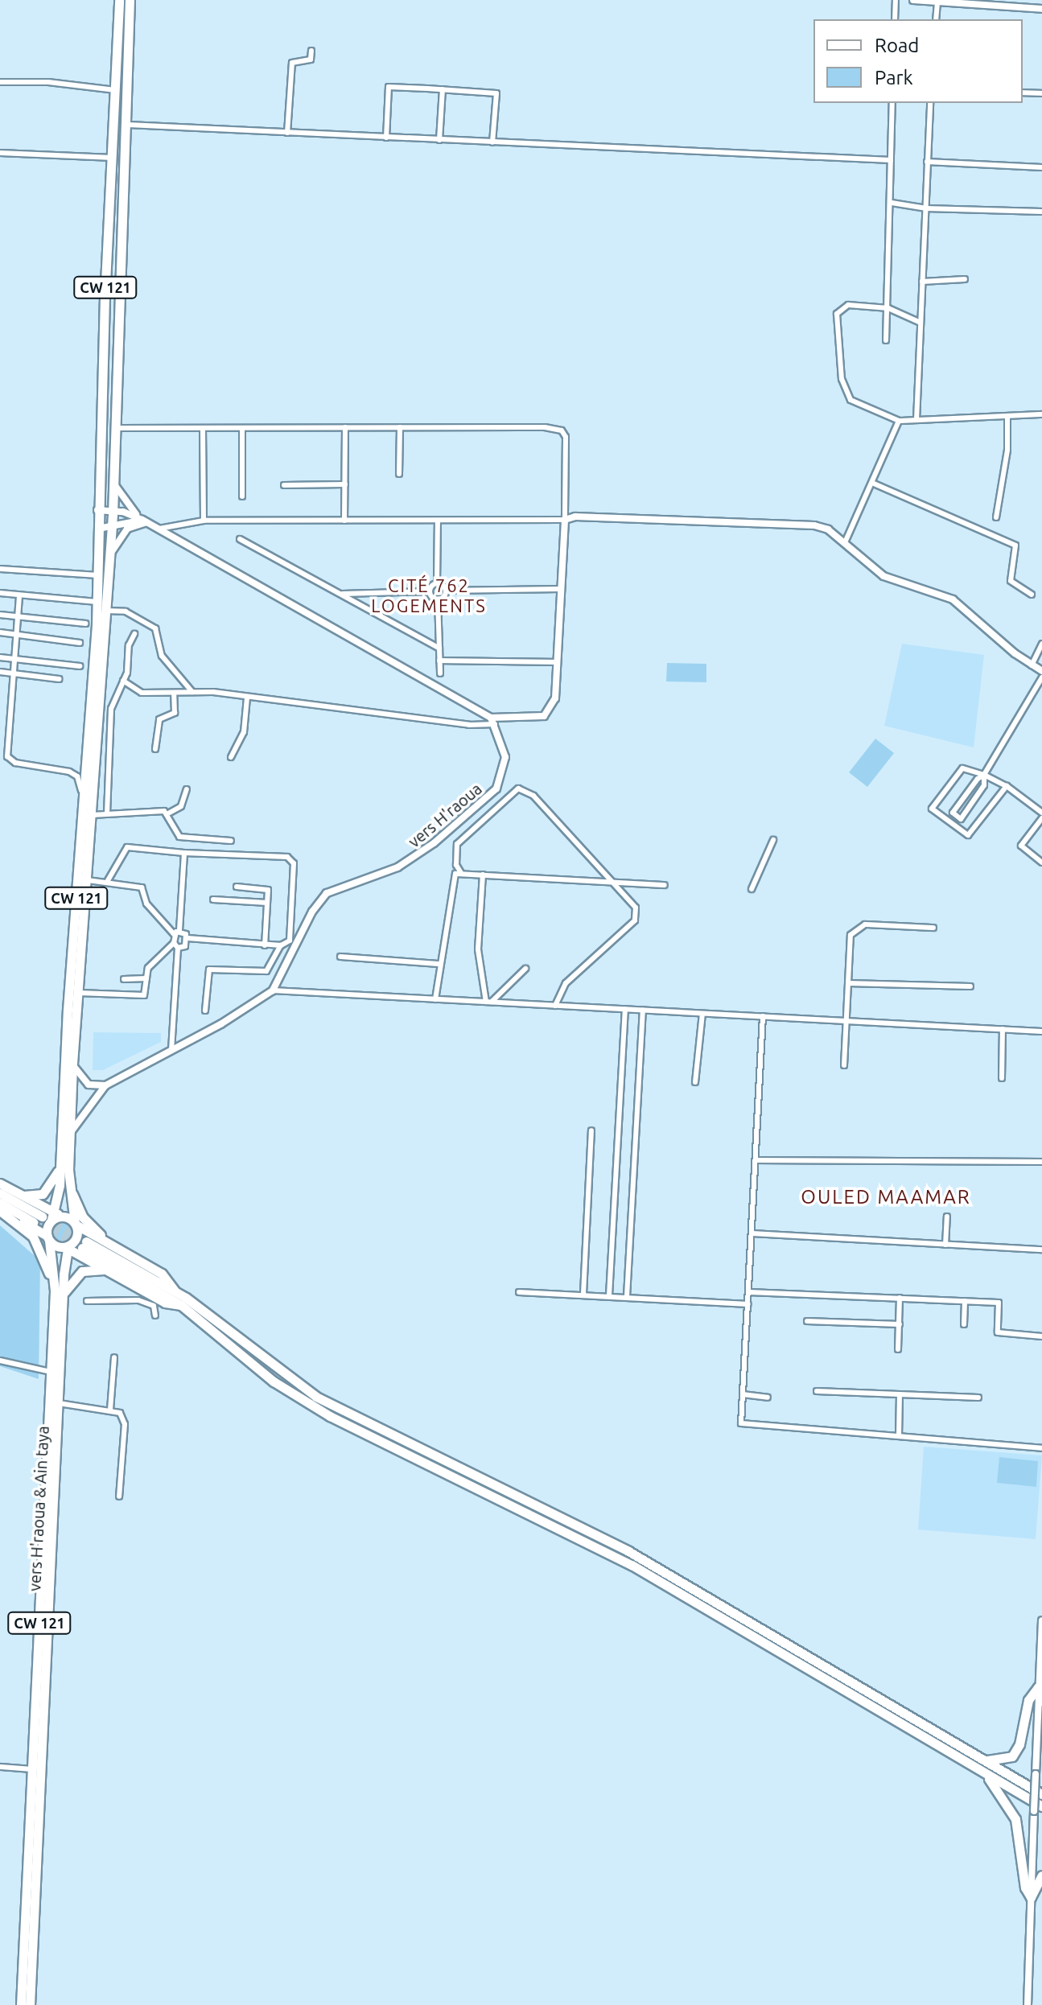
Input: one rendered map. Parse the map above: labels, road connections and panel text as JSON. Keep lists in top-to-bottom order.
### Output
{
  "streets": {
    "highway": ["CW 121", "vers H'raoua & Ain taya"],
    "street": ["vers H'raoua"]
  },
  "crossings": [
    ["CW 121", "vers H'raoua & Ain taya"]
  ],
  "districts": ["CITÉ 762 LOGEMENTS", "OULED MAAMAR"],
  "legend": ["Road", "Park"]
}
